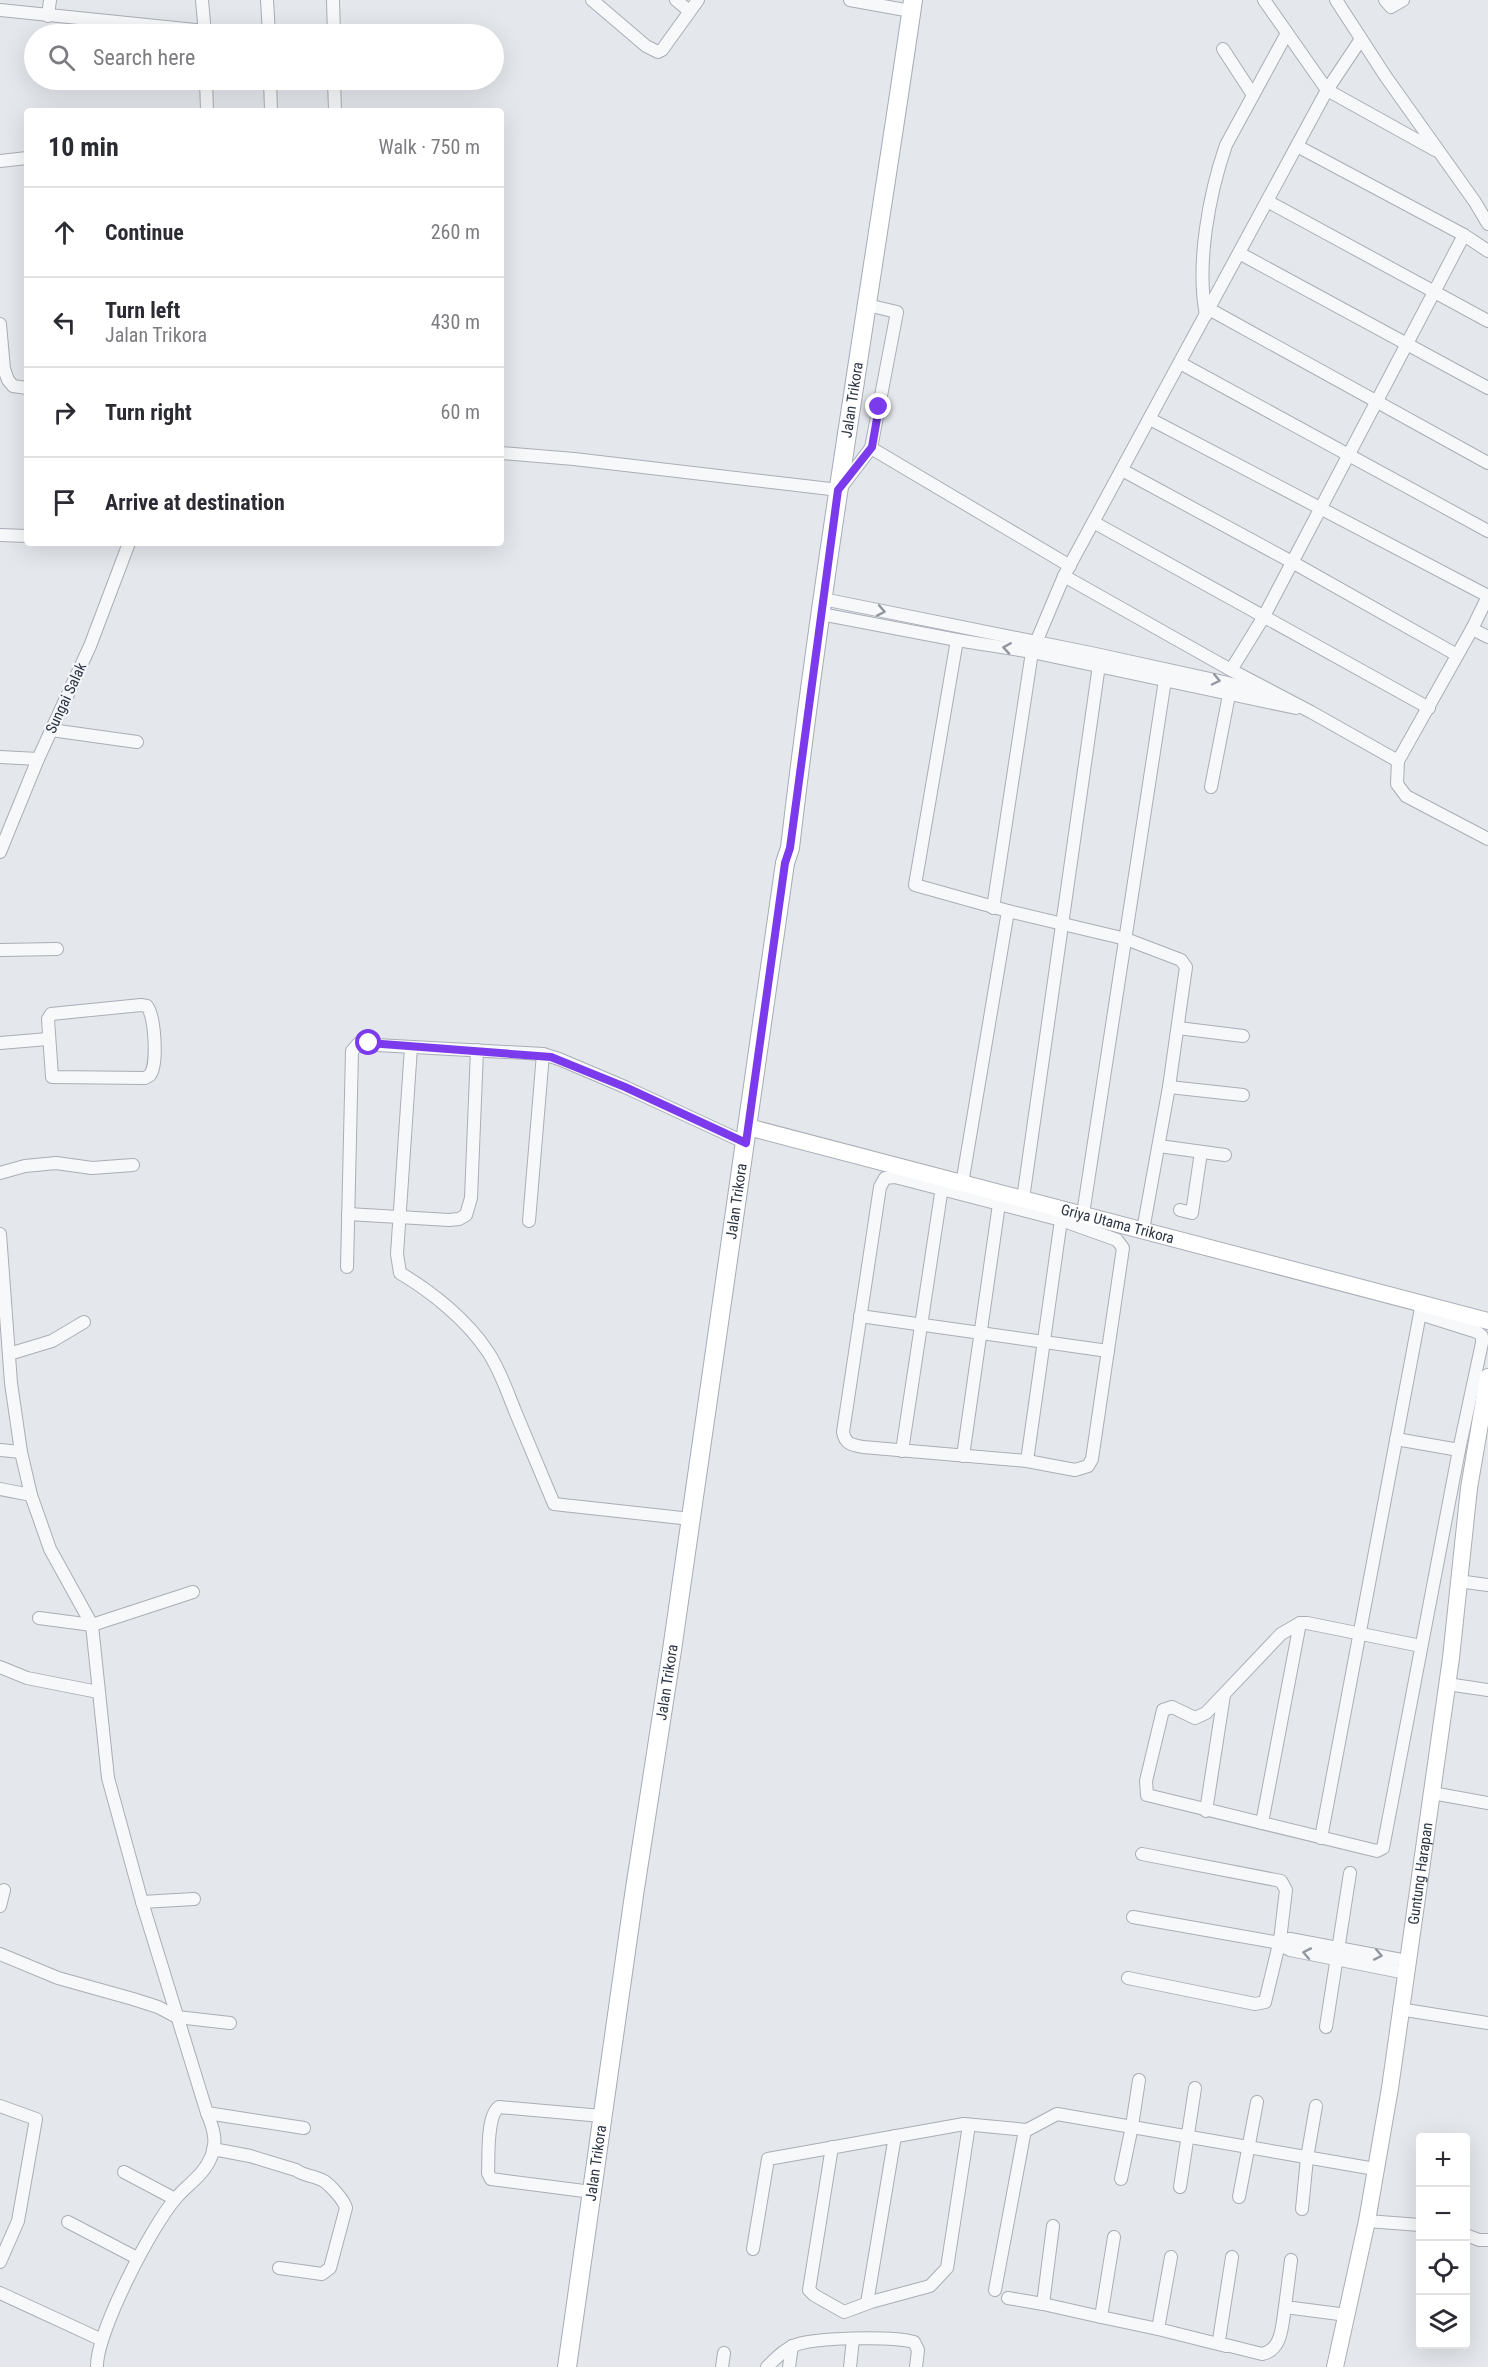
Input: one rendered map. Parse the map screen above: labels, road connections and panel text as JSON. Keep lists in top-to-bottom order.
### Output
{
  "streets": {
    "main road": ["Jalan Trikora"],
    "street": ["Sungai Salak", "Griya Utama Trikora", "Guntung Harapan"]
  },
  "crossings": [
    ["Jalan Trikora", "Griya Utama Trikora"]
  ],
  "page": {
    "search": "Search here",
    "heading": ["10 min", "Walk · 750 m"],
    "list": [
      ["Continue", "260 m"],
      ["Turn left", "Jalan Trikora", "430 m"],
      ["Turn right", "60 m"],
      "Arrive at destination"
    ],
    "map_buttons": ["+", "−"]
  }
}
